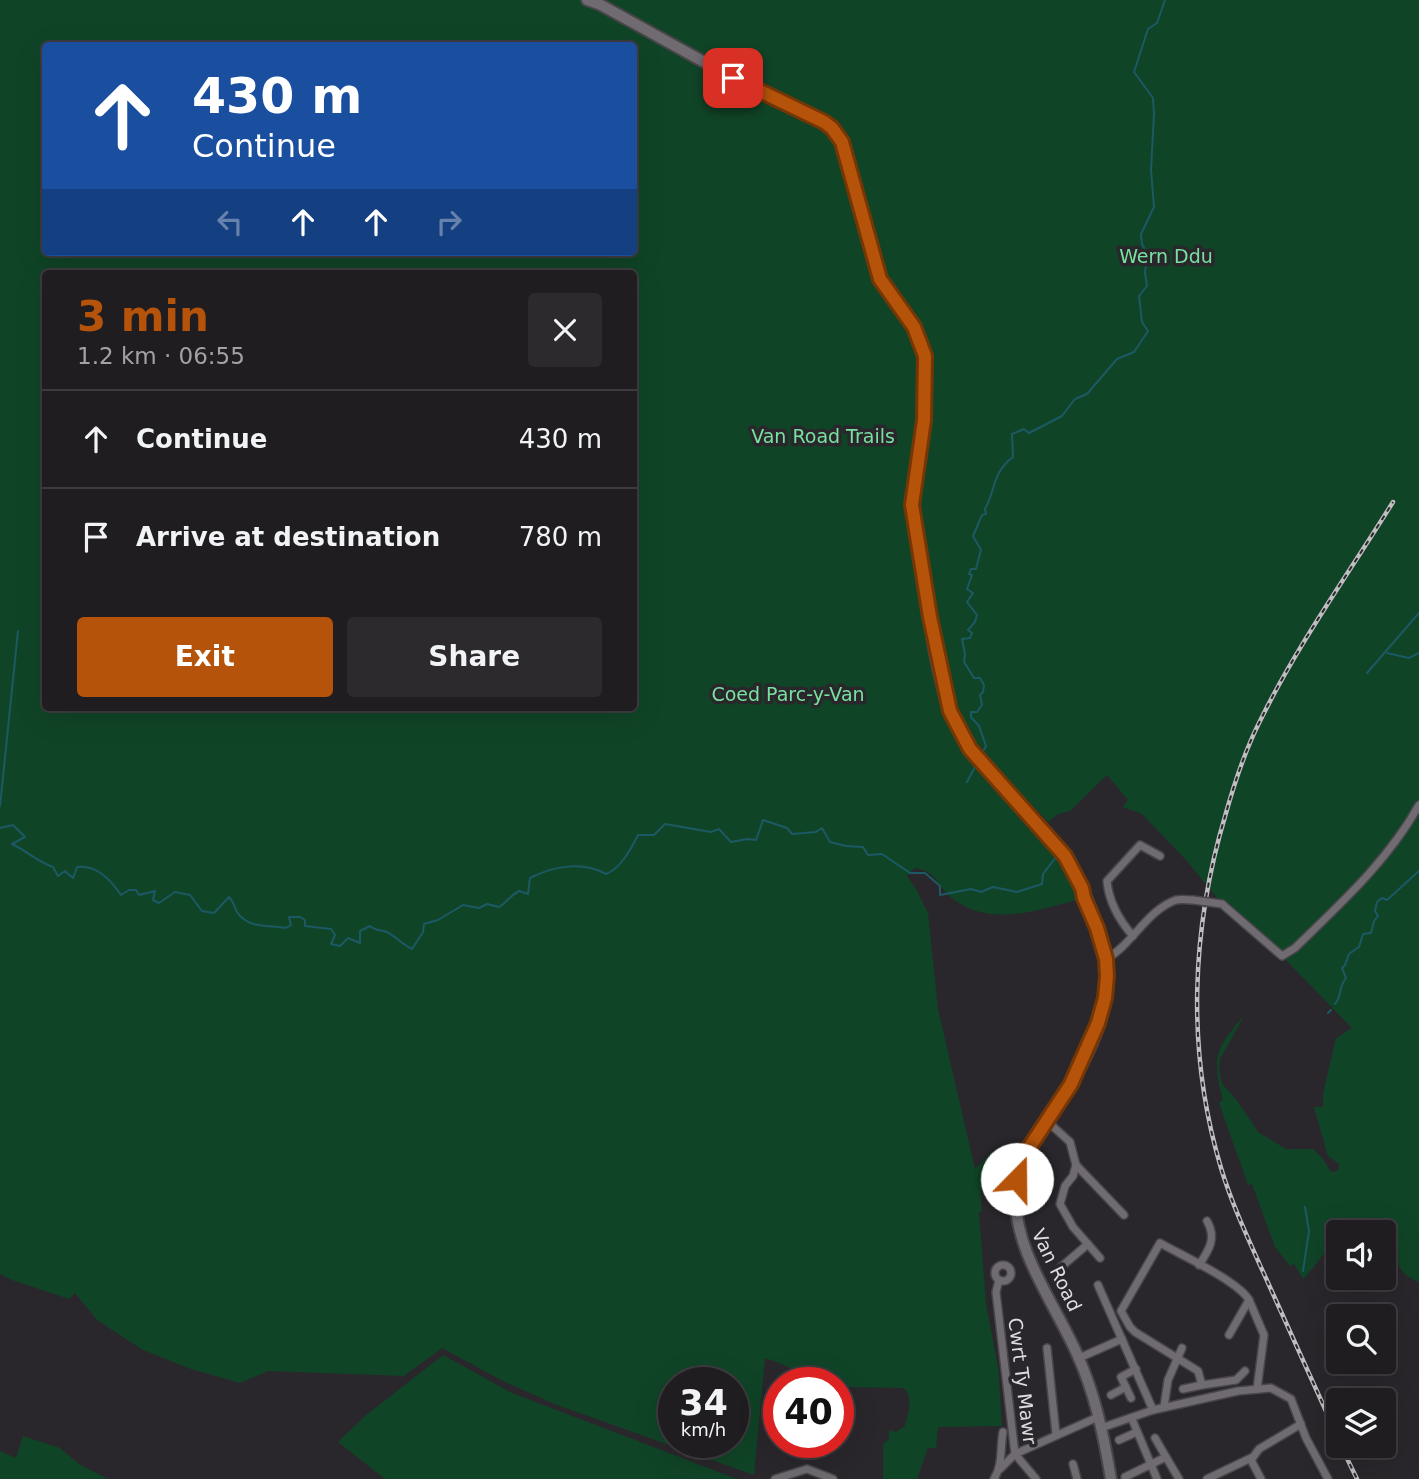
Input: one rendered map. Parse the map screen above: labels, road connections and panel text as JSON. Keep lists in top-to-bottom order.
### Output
{
  "streets": {
    "street": ["Van Road", "Cwrt Ty Mawr"]
  },
  "parks": ["Wern Ddu", "Van Road Trails", "Coed Parc-y-Van"],
  "page": {
    "turn": ["430 m", "Continue"],
    "heading": ["3 min", "1.2 km · 06:55"],
    "list": [
      {
        "name": "Continue",
        "value": "430 m"
      },
      {
        "name": "Arrive at destination",
        "value": "780 m"
      }
    ],
    "buttons": ["Exit", "Share"],
    "speed": "34 km/h",
    "limit": "40"
  }
}
